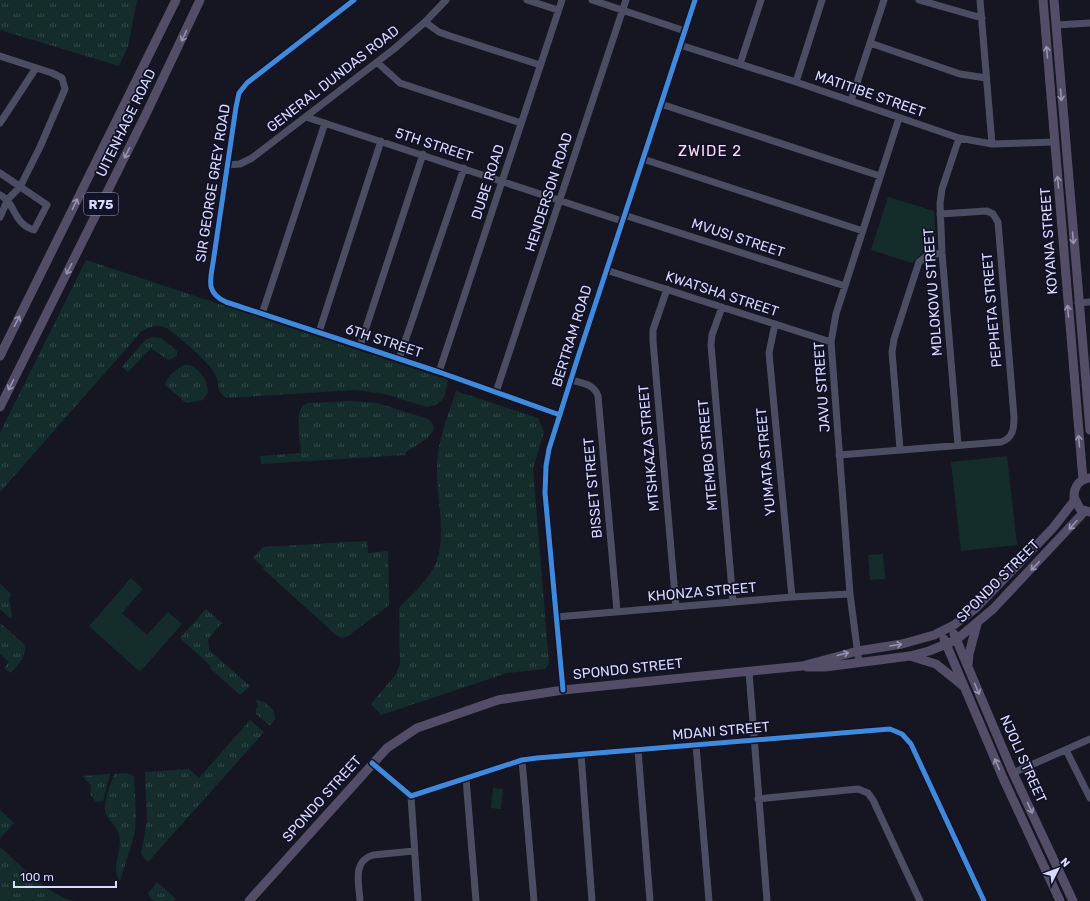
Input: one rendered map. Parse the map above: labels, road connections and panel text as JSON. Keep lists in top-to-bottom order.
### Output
{
  "streets": {
    "main road": [
      "UITENHAGE ROAD",
      "R75",
      "KOYANA STREET",
      "SPONDO STREET",
      "NJOLI STREET"
    ],
    "street": [
      "GENERAL DUNDAS ROAD",
      "MATITIBE STREET",
      "5TH STREET",
      "DUBE ROAD",
      "SIR GEORGE GREY ROAD",
      "HENDERSON ROAD",
      "MVUSI STREET",
      "MDLOKOVU STREET",
      "KWATSHA STREET",
      "PEPHETA STREET",
      "BERTRAM ROAD",
      "6TH STREET",
      "JAVU STREET",
      "MTSHKAZA STREET",
      "MTEMBO STREET",
      "YUMATA STREET",
      "BISSET STREET",
      "KHONZA STREET",
      "MDANI STREET"
    ]
  },
  "crossings": [
    ["GENERAL DUNDAS ROAD", "5TH STREET"],
    ["GENERAL DUNDAS ROAD", "SIR GEORGE GREY ROAD"],
    ["MATITIBE STREET", "KOYANA STREET"],
    ["MATITIBE STREET", "MDLOKOVU STREET"],
    ["MATITIBE STREET", "BERTRAM ROAD"],
    ["MATITIBE STREET", "JAVU STREET"],
    ["5TH STREET", "DUBE ROAD"],
    ["5TH STREET", "HENDERSON ROAD"],
    ["5TH STREET", "MVUSI STREET"],
    ["5TH STREET", "BERTRAM ROAD"],
    ["DUBE ROAD", "6TH STREET"],
    ["SIR GEORGE GREY ROAD", "6TH STREET"],
    ["HENDERSON ROAD", "6TH STREET"],
    ["MVUSI STREET", "BERTRAM ROAD"],
    ["MVUSI STREET", "JAVU STREET"],
    ["KOYANA STREET", "SPONDO STREET"],
    ["MDLOKOVU STREET", "PEPHETA STREET"],
    ["KWATSHA STREET", "BERTRAM ROAD"],
    ["KWATSHA STREET", "JAVU STREET"],
    ["KWATSHA STREET", "MTSHKAZA STREET"],
    ["KWATSHA STREET", "MTEMBO STREET"],
    ["KWATSHA STREET", "YUMATA STREET"],
    ["BERTRAM ROAD", "6TH STREET"],
    ["BERTRAM ROAD", "BISSET STREET"],
    ["BERTRAM ROAD", "SPONDO STREET"],
    ["BERTRAM ROAD", "KHONZA STREET"],
    ["JAVU STREET", "SPONDO STREET"],
    ["JAVU STREET", "KHONZA STREET"],
    ["MTSHKAZA STREET", "KHONZA STREET"],
    ["MTEMBO STREET", "KHONZA STREET"],
    ["YUMATA STREET", "KHONZA STREET"],
    ["BISSET STREET", "KHONZA STREET"],
    ["SPONDO STREET", "NJOLI STREET"]
  ],
  "districts": ["ZWIDE 2"],
  "scale_bar": "100 m",
  "north": "top right"
}
